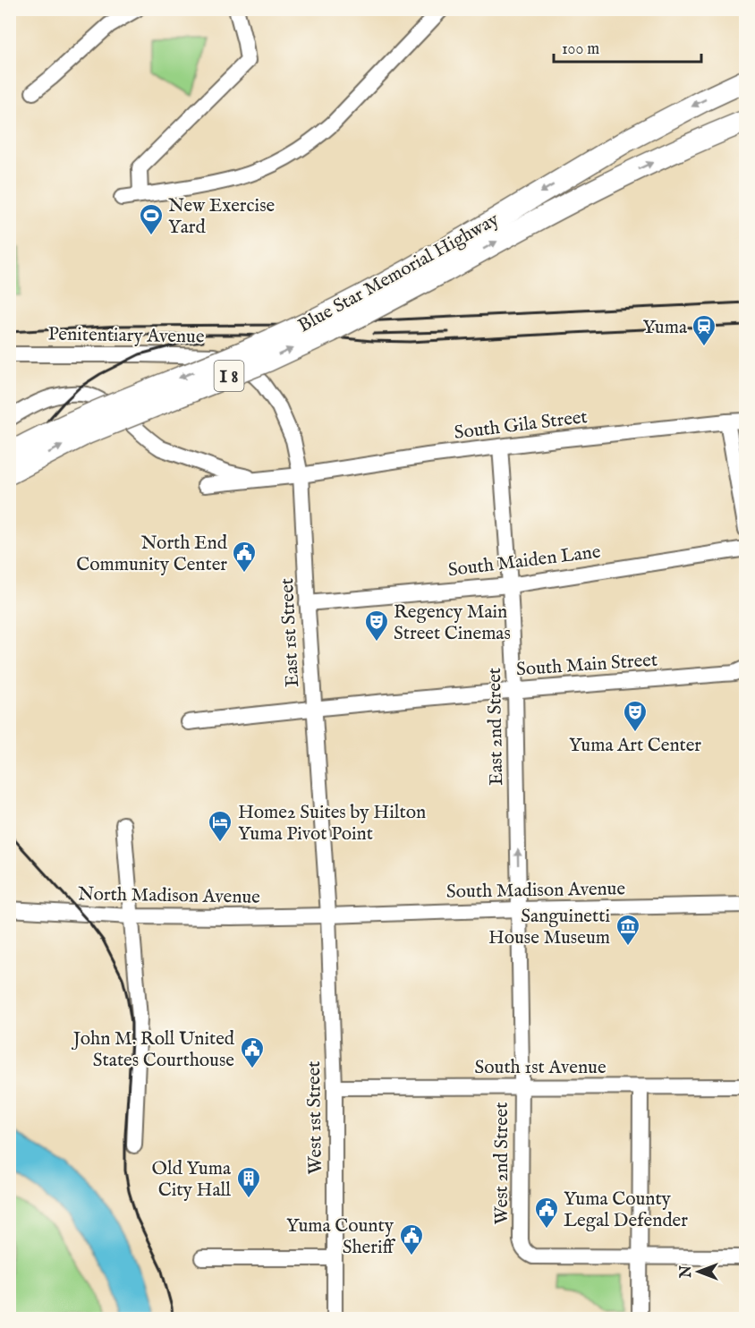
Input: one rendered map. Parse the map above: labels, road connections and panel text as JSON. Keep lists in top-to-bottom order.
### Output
{
  "streets": {
    "highway": ["Blue Star Memorial Highway", "I 8"],
    "street": [
      "Penitentiary Avenue",
      "South Gila Street",
      "South Maiden Lane",
      "East 1st Street",
      "South Main Street",
      "East 2nd Street",
      "South Madison Avenue",
      "North Madison Avenue",
      "South 1st Avenue",
      "West 1st Street",
      "West 2nd Street"
    ]
  },
  "crossings": [
    ["Penitentiary Avenue", "East 1st Street"],
    ["South Gila Street", "East 1st Street"],
    ["South Gila Street", "East 2nd Street"],
    ["South Maiden Lane", "East 1st Street"],
    ["South Maiden Lane", "East 2nd Street"],
    ["East 1st Street", "South Main Street"],
    ["East 1st Street", "South Madison Avenue"],
    ["East 1st Street", "North Madison Avenue"],
    ["East 1st Street", "West 1st Street"],
    ["South Main Street", "East 2nd Street"],
    ["East 2nd Street", "South Madison Avenue"],
    ["East 2nd Street", "West 2nd Street"],
    ["South Madison Avenue", "North Madison Avenue"],
    ["South Madison Avenue", "West 1st Street"],
    ["South Madison Avenue", "West 2nd Street"],
    ["North Madison Avenue", "West 1st Street"],
    ["South 1st Avenue", "West 1st Street"],
    ["South 1st Avenue", "West 2nd Street"]
  ],
  "one_way": ["East 2nd Street"],
  "places": {
    "sports": ["New Exercise Yard"],
    "station": ["Yuma"],
    "public building": [
      "North End Community Center",
      "John M. Roll United States Courthouse",
      "Yuma County Legal Defender",
      "Yuma County Sheriff"
    ],
    "theatre": ["Regency Main Street Cinemas", "Yuma Art Center"],
    "hotel": ["Home2 Suites by Hilton Yuma Pivot Point"],
    "museum": ["Sanguinetti House Museum"],
    "building": ["Old Yuma City Hall"]
  },
  "scale_bar": "100 m",
  "north": "left"
}
